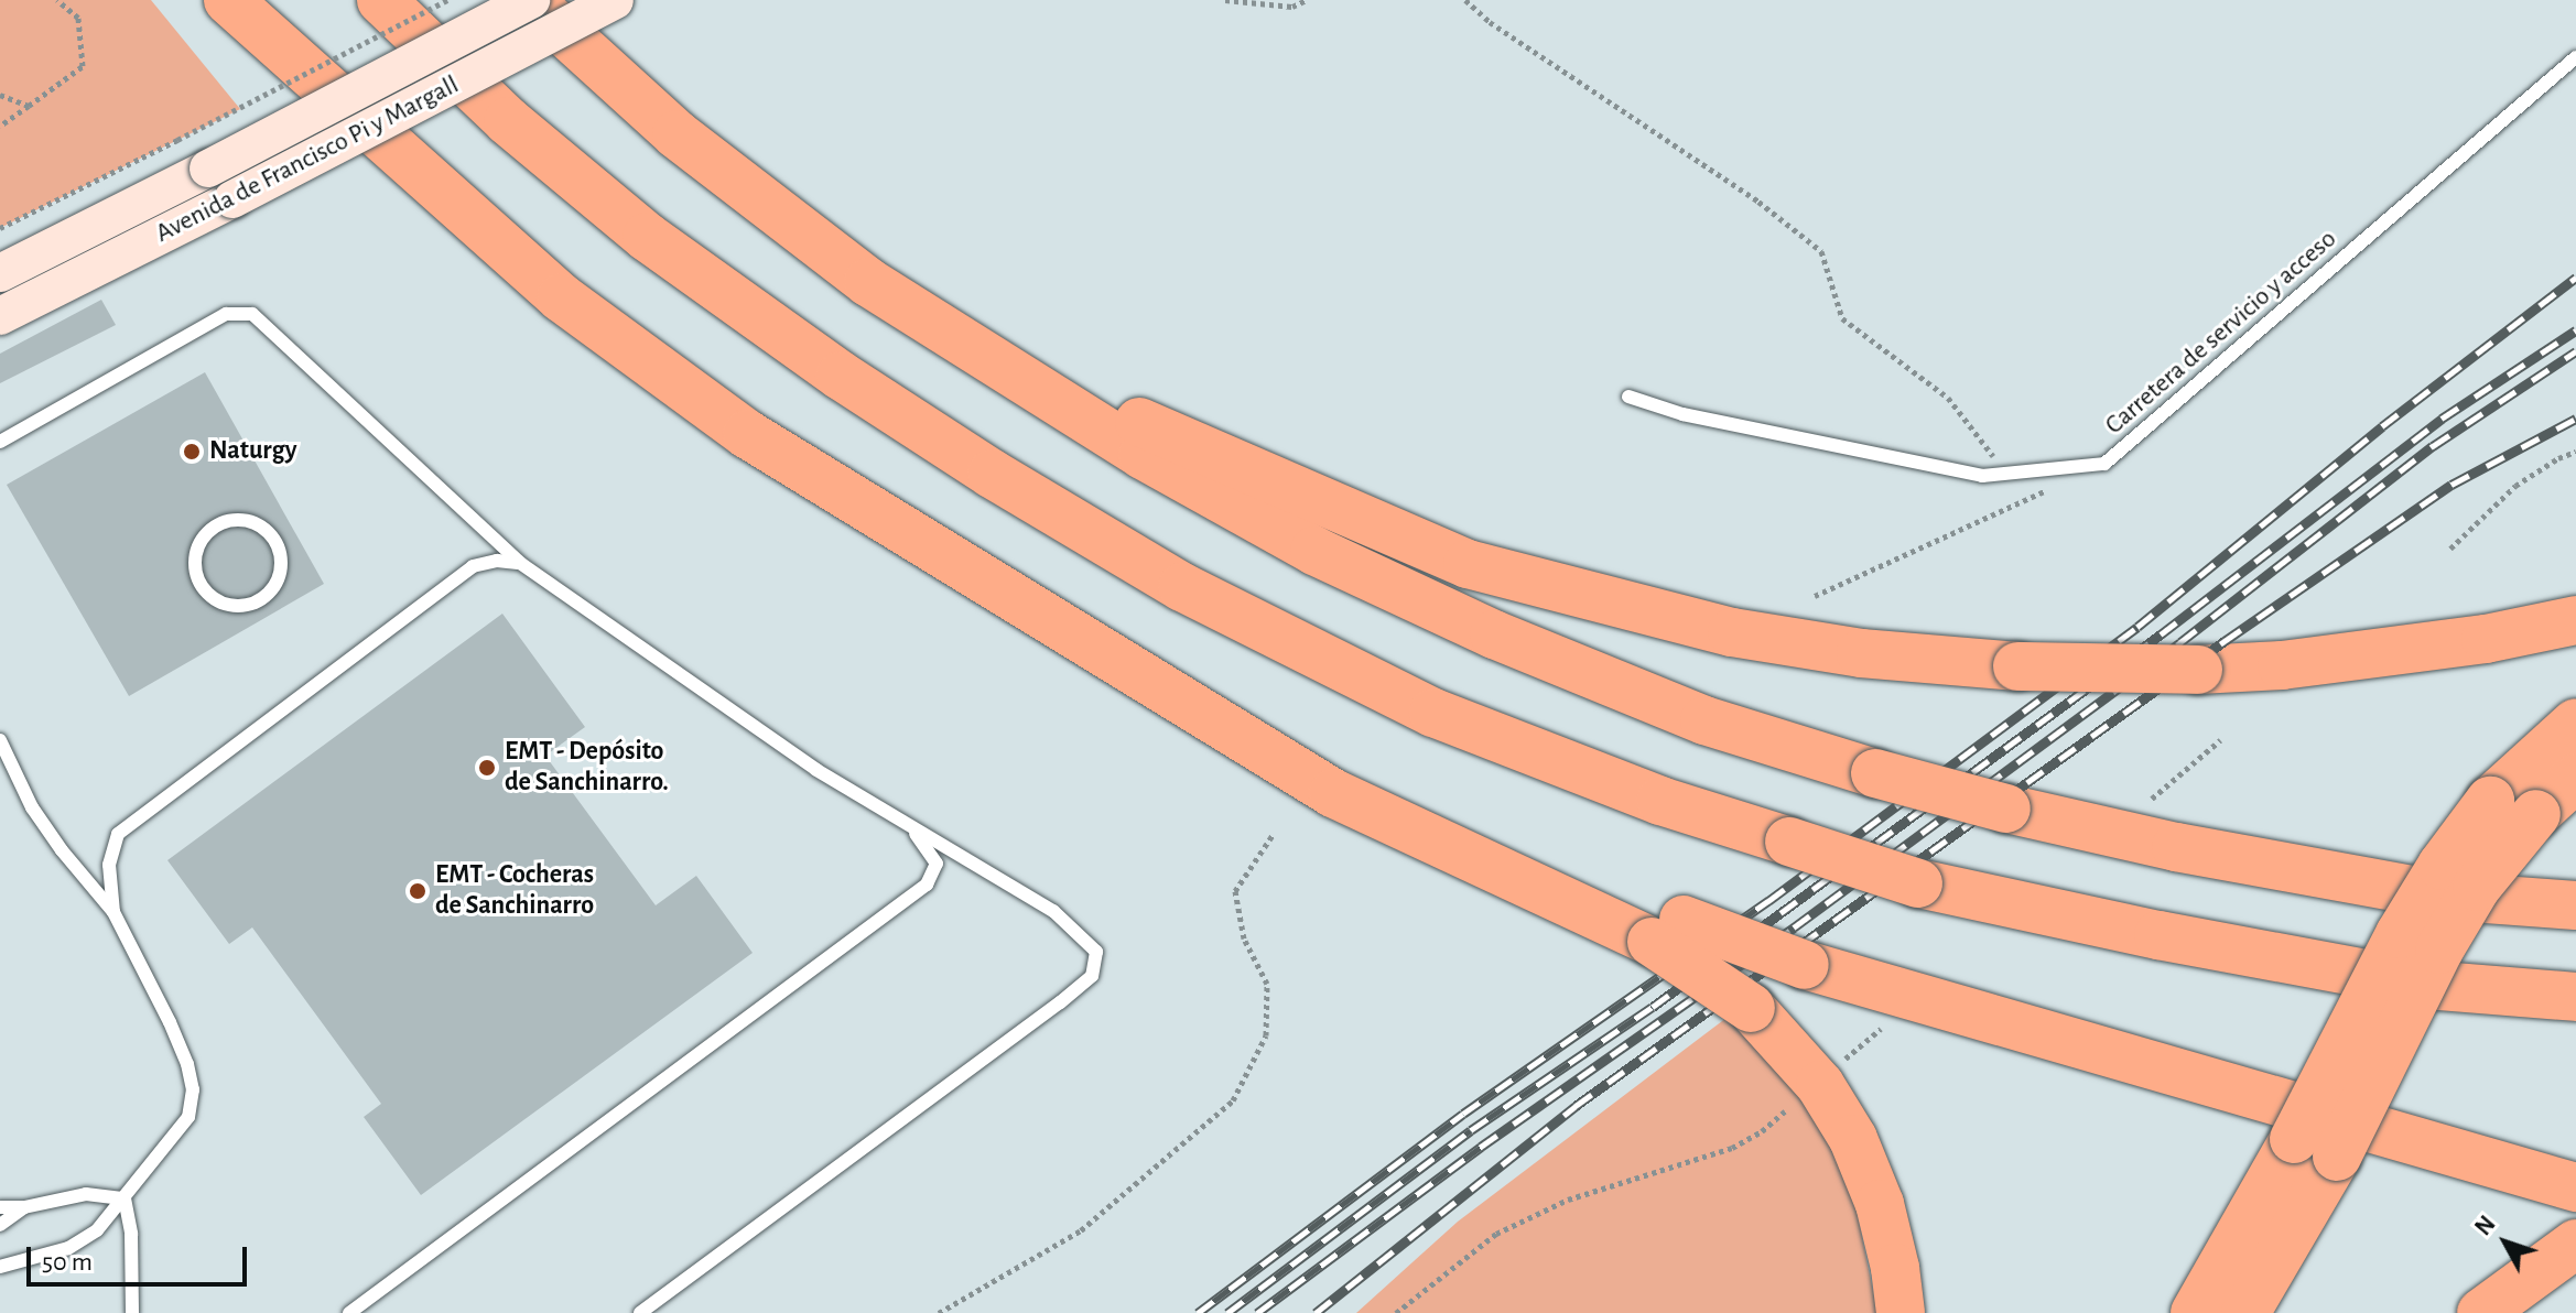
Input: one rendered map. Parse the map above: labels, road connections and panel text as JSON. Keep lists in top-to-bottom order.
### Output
{
  "streets": {
    "street": ["Avenida de Francisco Pi y Margall"],
    "lane": ["Carretera de servicio y acceso"]
  },
  "places": ["Naturgy", "EMT - Depósito de Sanchinarro.", "EMT - Cocheras de Sanchinarro"],
  "scale_bar": "50 m",
  "north": "top left"
}
